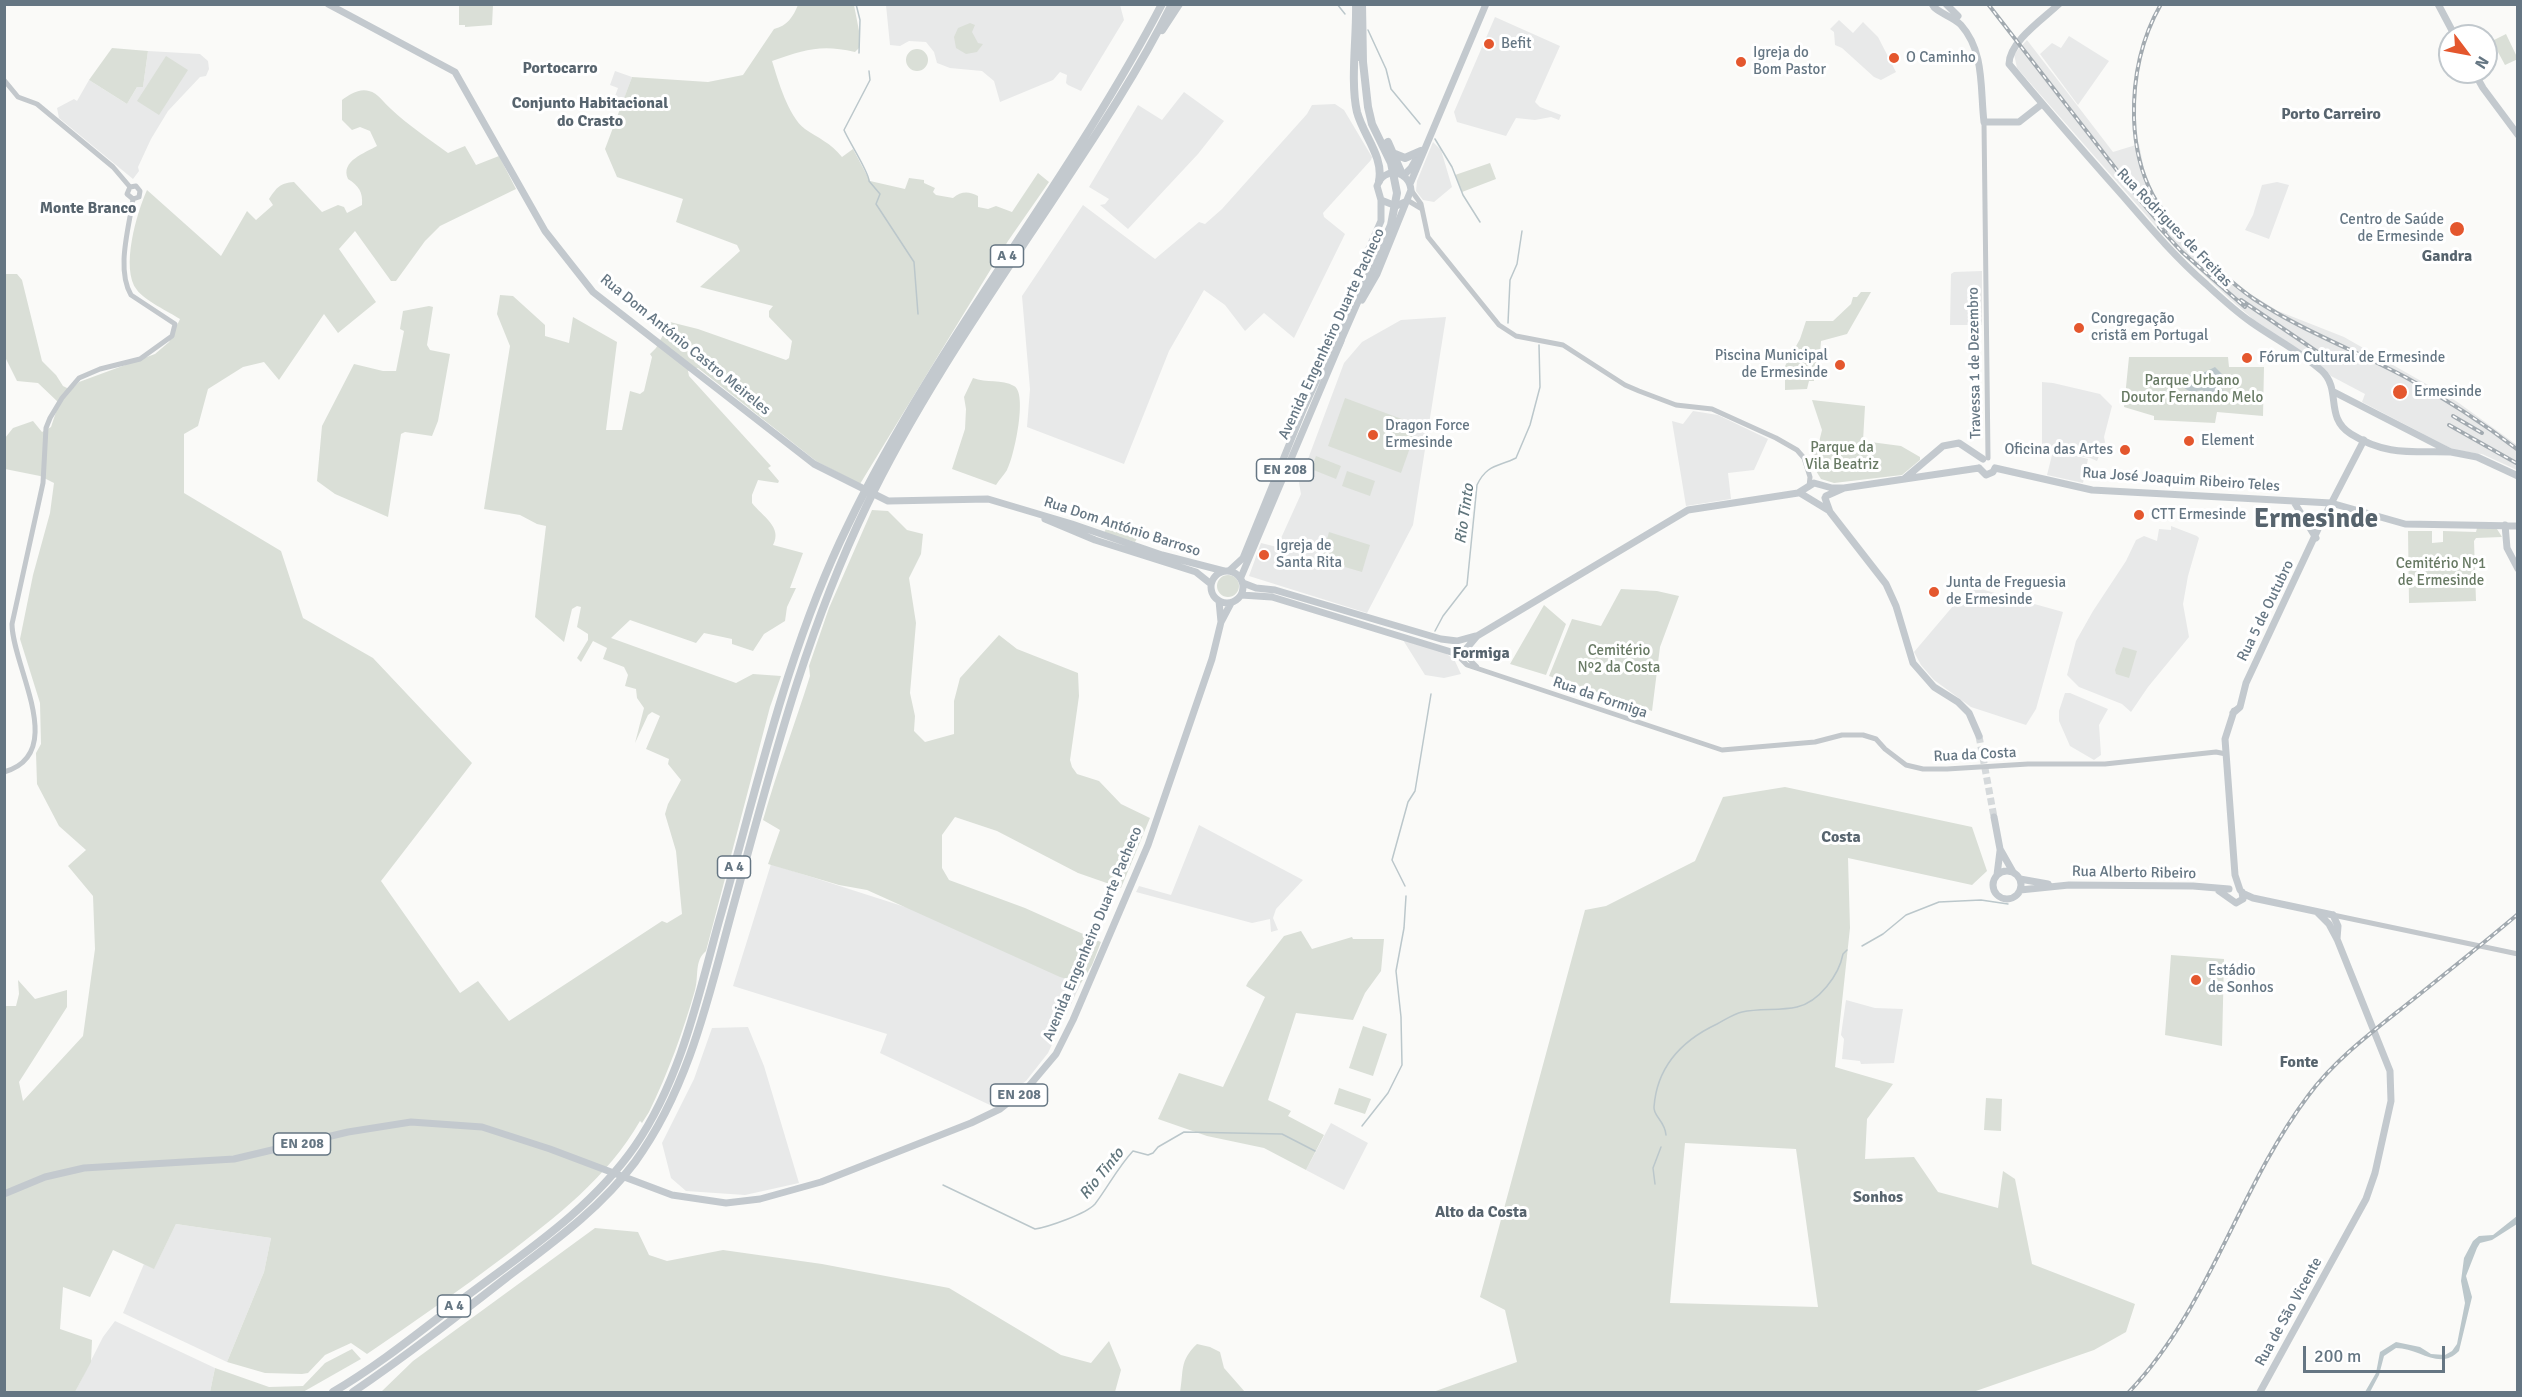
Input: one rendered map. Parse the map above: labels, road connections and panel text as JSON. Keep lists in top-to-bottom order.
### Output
{
  "streets": {
    "highway": ["A 4"],
    "main road": [
      "Rua Rodrigues de Freitas",
      "Avenida Engenheiro Duarte Pacheco",
      "Rua Dom António Castro Meireles",
      "EN 208",
      "Rua José Joaquim Ribeiro Teles",
      "Rua Dom António Barroso",
      "Rua 5 de Outubro",
      "Rua Alberto Ribeiro",
      "Rua de São Vicente"
    ],
    "street": ["Travessa 1 de Dezembro", "Rua da Formiga", "Rua da Costa"]
  },
  "crossings": [
    ["Rua Rodrigues de Freitas", "Rua 5 de Outubro"],
    ["Avenida Engenheiro Duarte Pacheco", "EN 208"],
    ["Avenida Engenheiro Duarte Pacheco", "Rua Dom António Barroso"],
    ["Rua Dom António Castro Meireles", "Rua Dom António Barroso"],
    ["Travessa 1 de Dezembro", "Rua José Joaquim Ribeiro Teles"],
    ["EN 208", "Rua Dom António Barroso"],
    ["Rua José Joaquim Ribeiro Teles", "Rua 5 de Outubro"],
    ["Rua 5 de Outubro", "Rua da Costa"],
    ["Rua 5 de Outubro", "Rua Alberto Ribeiro"],
    ["Rua da Formiga", "Rua da Costa"]
  ],
  "districts": [
    "Portocarro",
    "Conjunto Habitacional do Crasto",
    "Porto Carreiro",
    "Monte Branco",
    "Gandra",
    "Ermesinde",
    "Formiga",
    "Costa",
    "Fonte",
    "Sonhos",
    "Alto da Costa"
  ],
  "water": ["Rio Tinto"],
  "parks": [
    "Parque Urbano Doutor Fernando Melo",
    "Parque da Vila Beatriz",
    "Cemitério Nº1 de Ermesinde",
    "Cemitério Nº2 da Costa"
  ],
  "places": [
    "Befit",
    "O Caminho",
    "Igreja do Bom Pastor",
    "Centro de Saúde de Ermesinde",
    "Congregação cristã em Portugal",
    "Fórum Cultural de Ermesinde",
    "Piscina Municipal de Ermesinde",
    "Ermesinde",
    "Dragon Force Ermesinde",
    "Element",
    "Oficina das Artes",
    "CTT Ermesinde",
    "Igreja de Santa Rita",
    "Junta de Freguesia de Ermesinde",
    "Estádio de Sonhos"
  ],
  "scale_bar": "200 m",
  "north": "bottom right"
}
